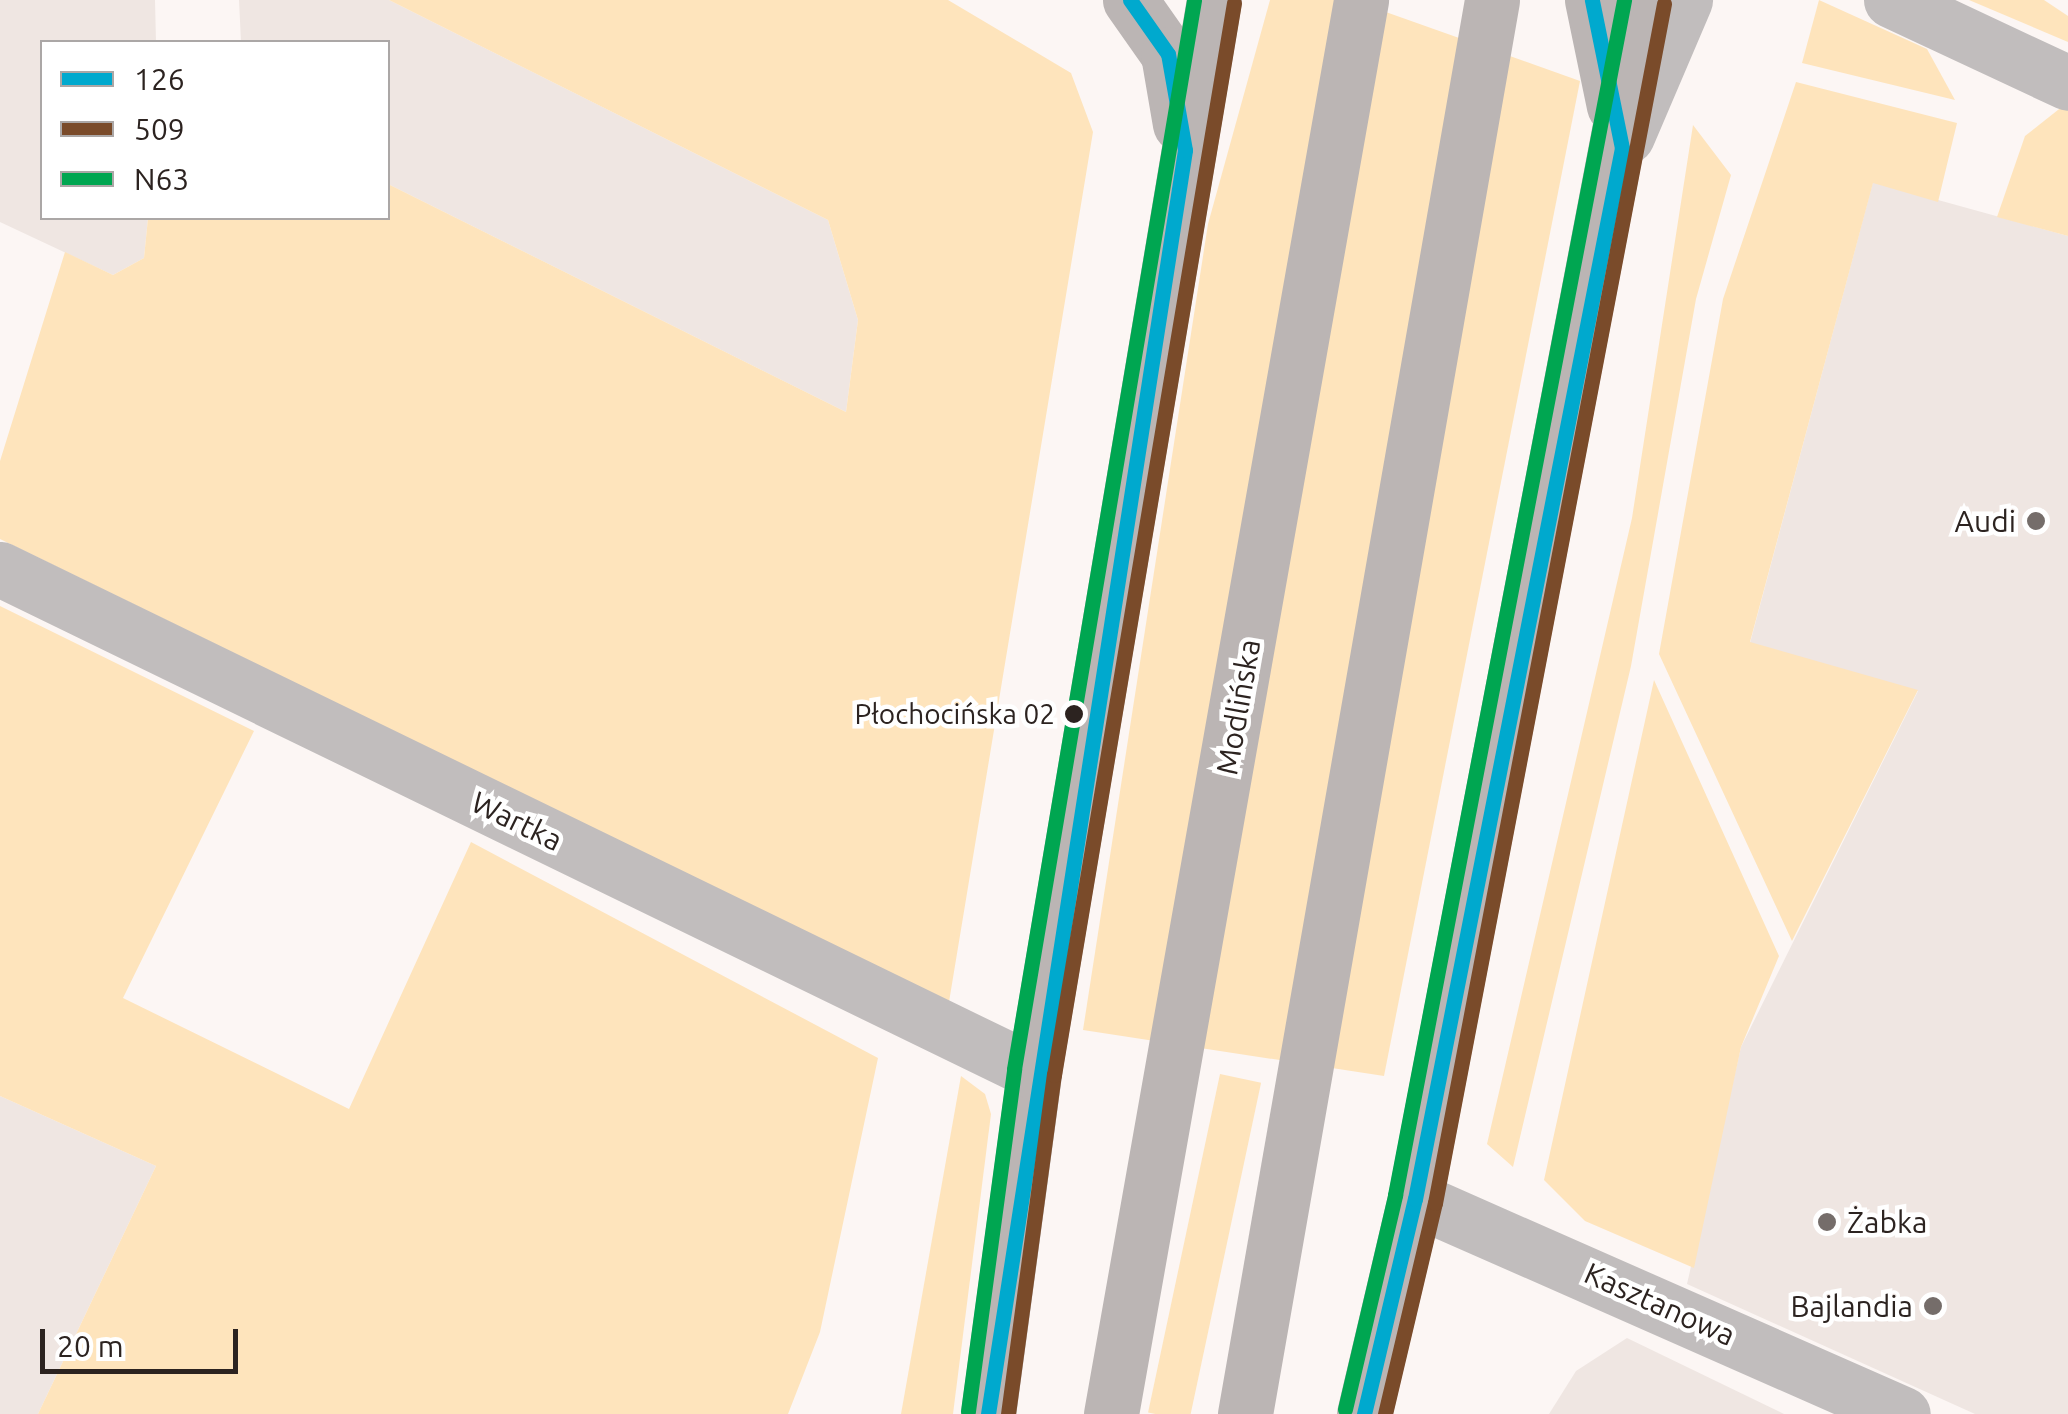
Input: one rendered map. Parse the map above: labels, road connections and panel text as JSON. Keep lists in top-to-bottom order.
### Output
{
  "streets": {
    "main road": ["Modlińska"],
    "street": ["Wartka", "Kasztanowa"]
  },
  "places": [
    "Audi",
    "Płochocińska 02",
    "Żabka",
    "Bajlandia"
  ],
  "lines": ["transit line 126", "transit line N63", "transit line 509"],
  "legend": ["126", "509", "N63"],
  "scale_bar": "20 m"
}
